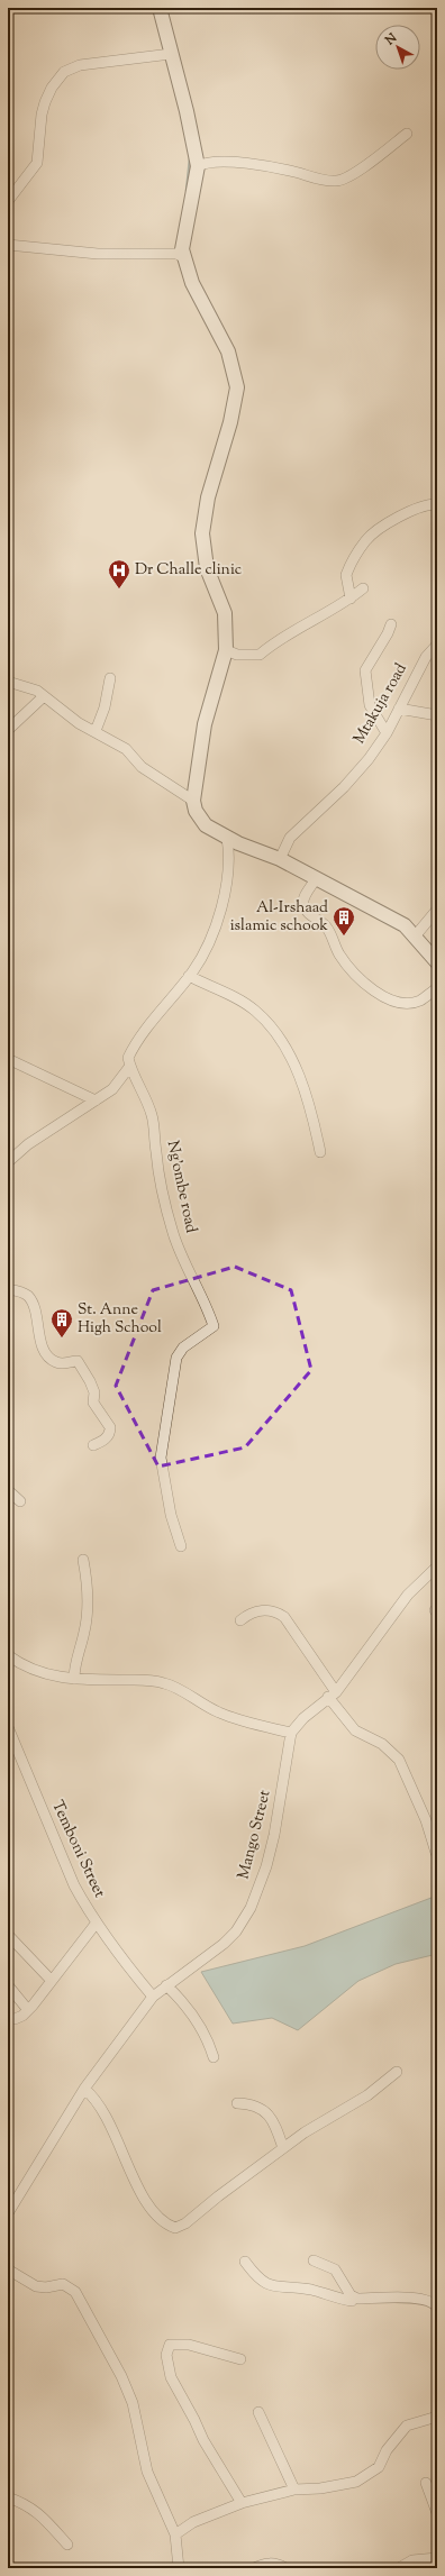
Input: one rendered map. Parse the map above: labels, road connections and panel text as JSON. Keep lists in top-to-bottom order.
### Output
{
  "streets": {
    "street": [
      "Mtakuja road",
      "Ng'ombe road",
      "Mango Street",
      "Temboni Street"
    ]
  },
  "crossings": [
    ["Mango Street", "Temboni Street"]
  ],
  "places": {
    "hospital": ["Dr Challe clinic"],
    "building": ["Al-Irshaad islamic schook", "St. Anne High School"]
  },
  "north": "top left"
}
